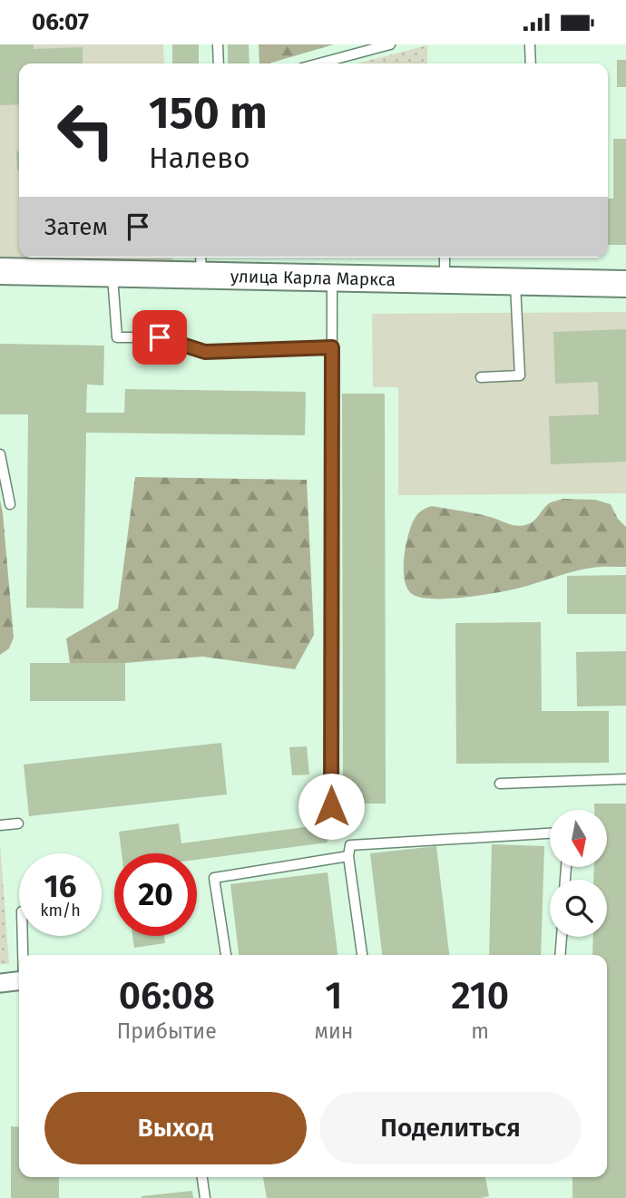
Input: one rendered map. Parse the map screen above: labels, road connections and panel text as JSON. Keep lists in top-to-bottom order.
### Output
{
  "streets": {
    "street": ["улица Карла Маркса"]
  },
  "north": "bottom",
  "page": {
    "status": "06:07",
    "turn": ["150 m", "Налево"],
    "then": "Затем",
    "speed": "16 km/h",
    "limit": "20",
    "eta": [
      "06:08",
      "Прибытие",
      "1",
      "мин",
      "210",
      "m"
    ],
    "buttons": ["Выход", "Поделиться"]
  }
}
